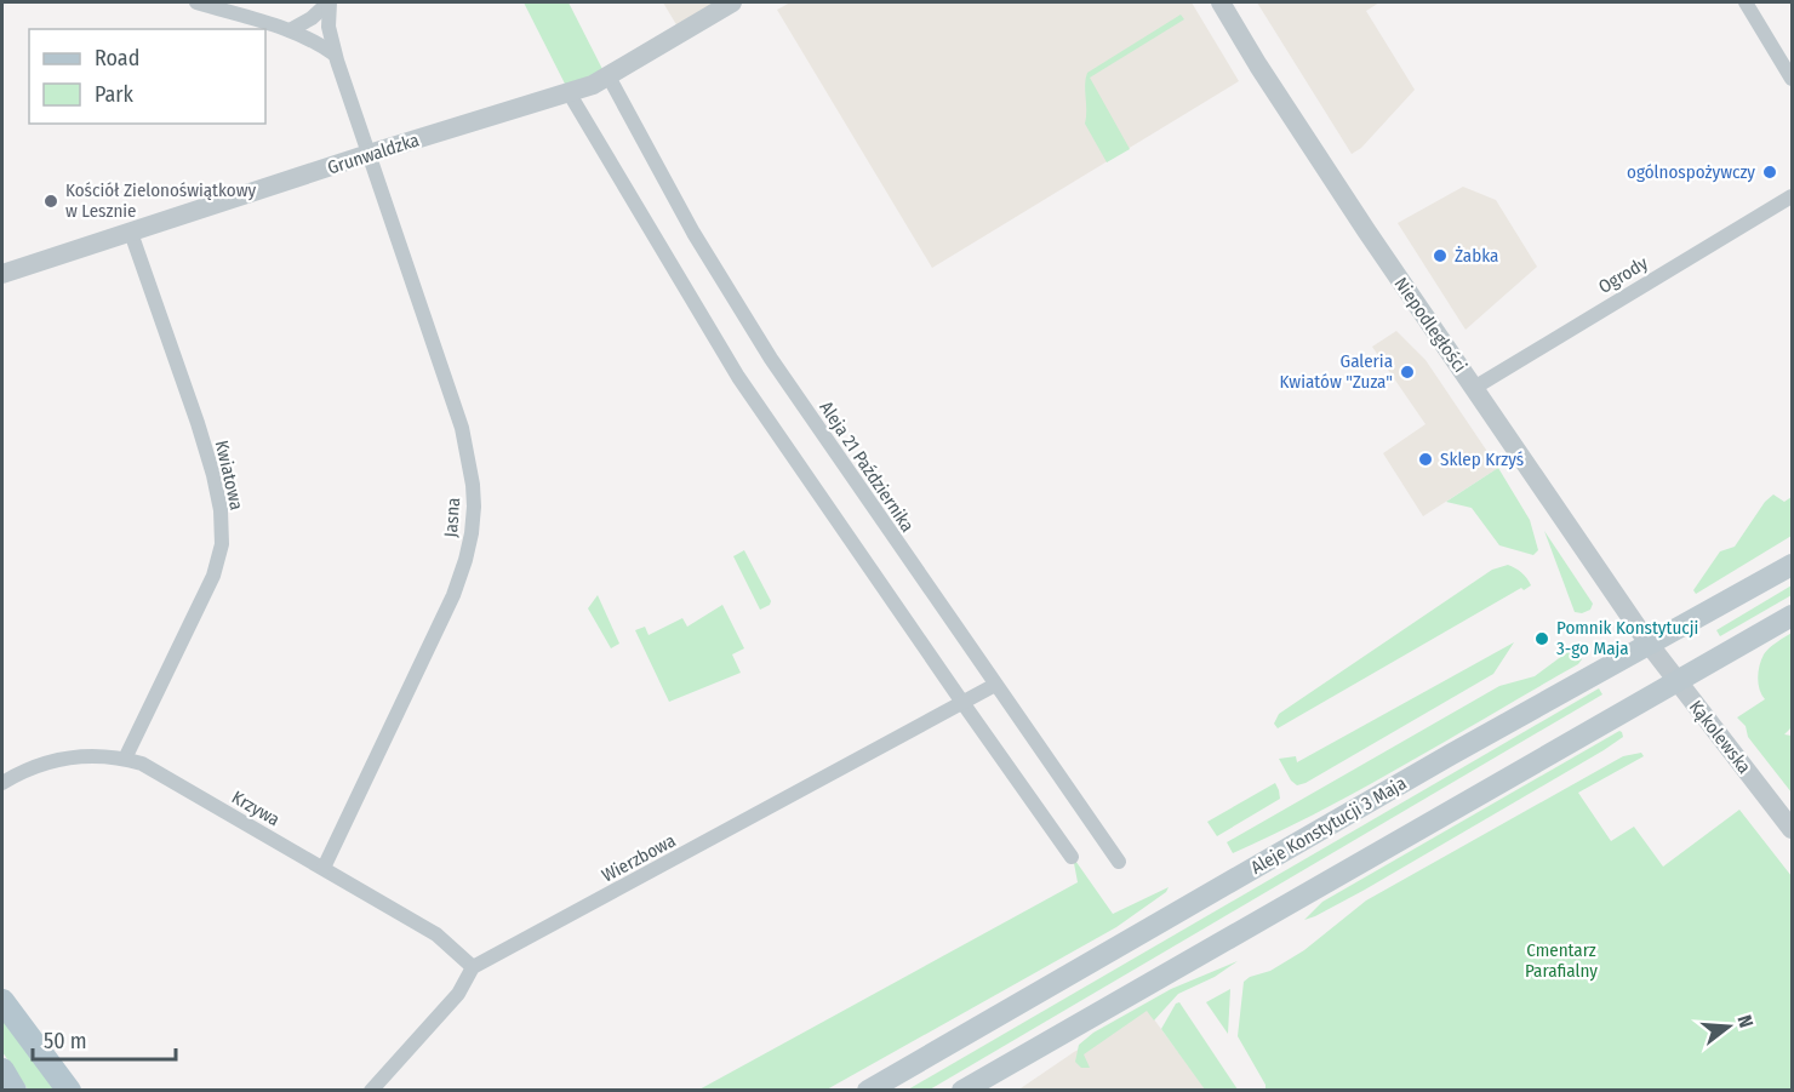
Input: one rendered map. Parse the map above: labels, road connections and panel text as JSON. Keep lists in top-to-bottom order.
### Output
{
  "streets": {
    "main road": ["Aleje Konstytucji 3 Maja"],
    "street": [
      "Grunwaldzka",
      "Ogrody",
      "Niepodległości",
      "Aleja 21 Października",
      "Kwiatowa",
      "Jasna",
      "Kąkolewska",
      "Krzywa",
      "Wierzbowa"
    ]
  },
  "crossings": [
    ["Grunwaldzka", "Aleja 21 Października"],
    ["Grunwaldzka", "Kwiatowa"],
    ["Grunwaldzka", "Jasna"],
    ["Ogrody", "Niepodległości"],
    ["Niepodległości", "Kąkolewska"],
    ["Niepodległości", "Aleje Konstytucji 3 Maja"],
    ["Aleja 21 Października", "Wierzbowa"],
    ["Kwiatowa", "Krzywa"],
    ["Jasna", "Krzywa"],
    ["Kąkolewska", "Aleje Konstytucji 3 Maja"],
    ["Krzywa", "Wierzbowa"]
  ],
  "parks": ["Cmentarz Parafialny"],
  "places": [
    "ogólnospożywczy",
    "Kościół Zielonoświątkowy w Lesznie",
    "Żabka",
    "Galeria Kwiatów \"Zuza\"",
    "Sklep Krzyś",
    "Pomnik Konstytucji 3-go Maja"
  ],
  "legend": ["Road", "Park"],
  "scale_bar": "50 m",
  "north": "right"
}
